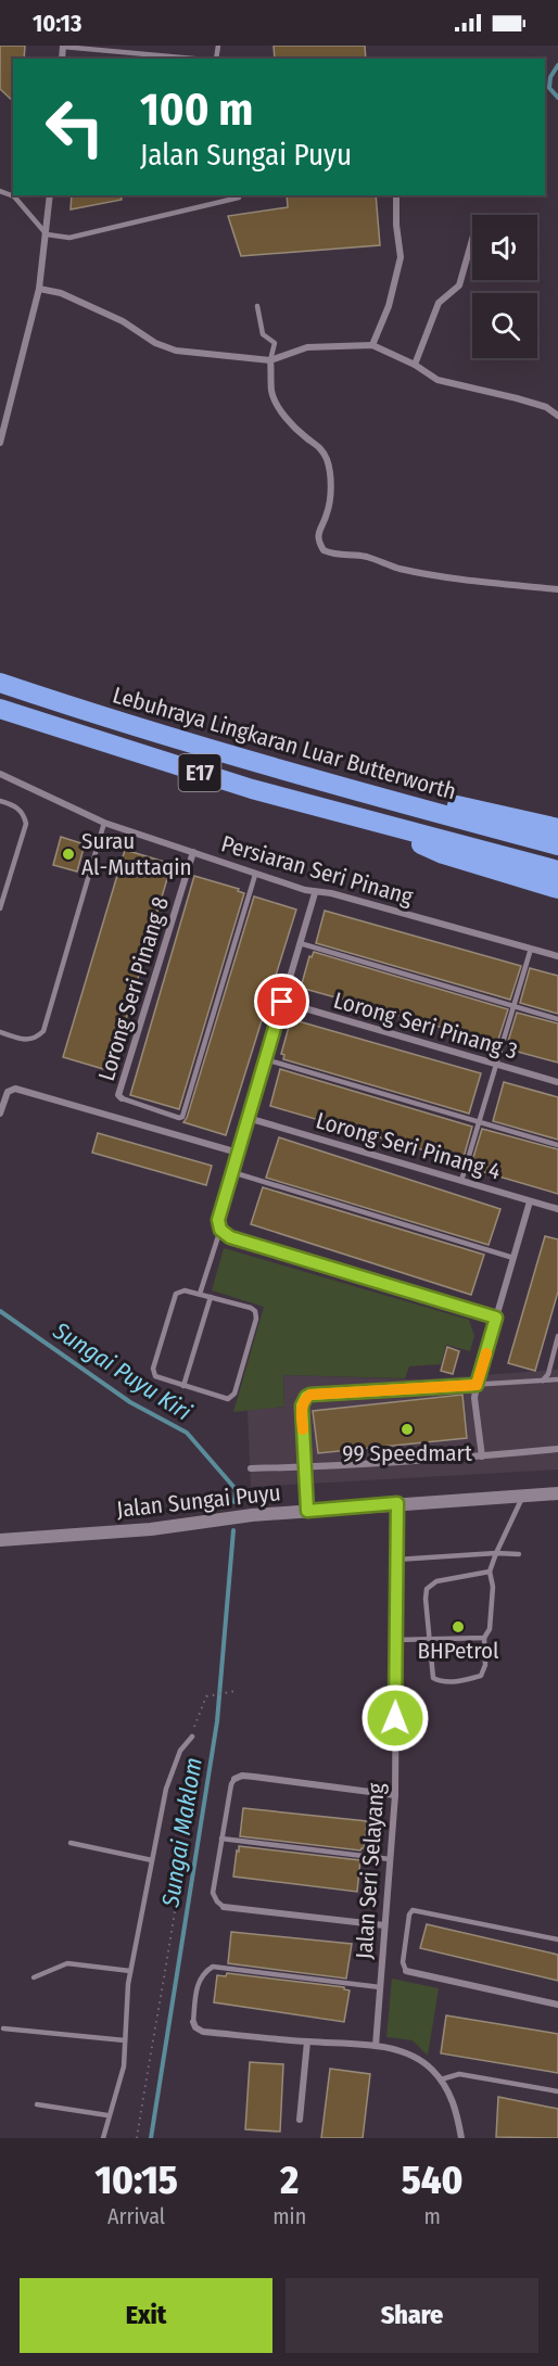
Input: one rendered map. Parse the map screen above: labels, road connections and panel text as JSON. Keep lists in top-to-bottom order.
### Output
{
  "streets": {
    "highway": ["Lebuhraya Lingkaran Luar Butterworth", "E17"],
    "main road": ["Jalan Sungai Puyu"],
    "street": [
      "Persiaran Seri Pinang",
      "Lorong Seri Pinang 8",
      "Lorong Seri Pinang 3",
      "Lorong Seri Pinang 4",
      "Jalan Seri Selayang"
    ]
  },
  "crossings": [
    ["Persiaran Seri Pinang", "Lorong Seri Pinang 8"],
    ["Jalan Sungai Puyu", "Jalan Seri Selayang"]
  ],
  "water": ["Sungai Puyu Kiri", "Sungai Maklom"],
  "places": ["Surau Al-Muttaqin", "99 Speedmart", "BHPetrol"],
  "page": {
    "status": "10:13",
    "turn": ["100 m", "Jalan Sungai Puyu"],
    "eta": [
      "10:15",
      "Arrival",
      "2",
      "min",
      "540",
      "m"
    ],
    "buttons": ["Exit", "Share"]
  }
}
